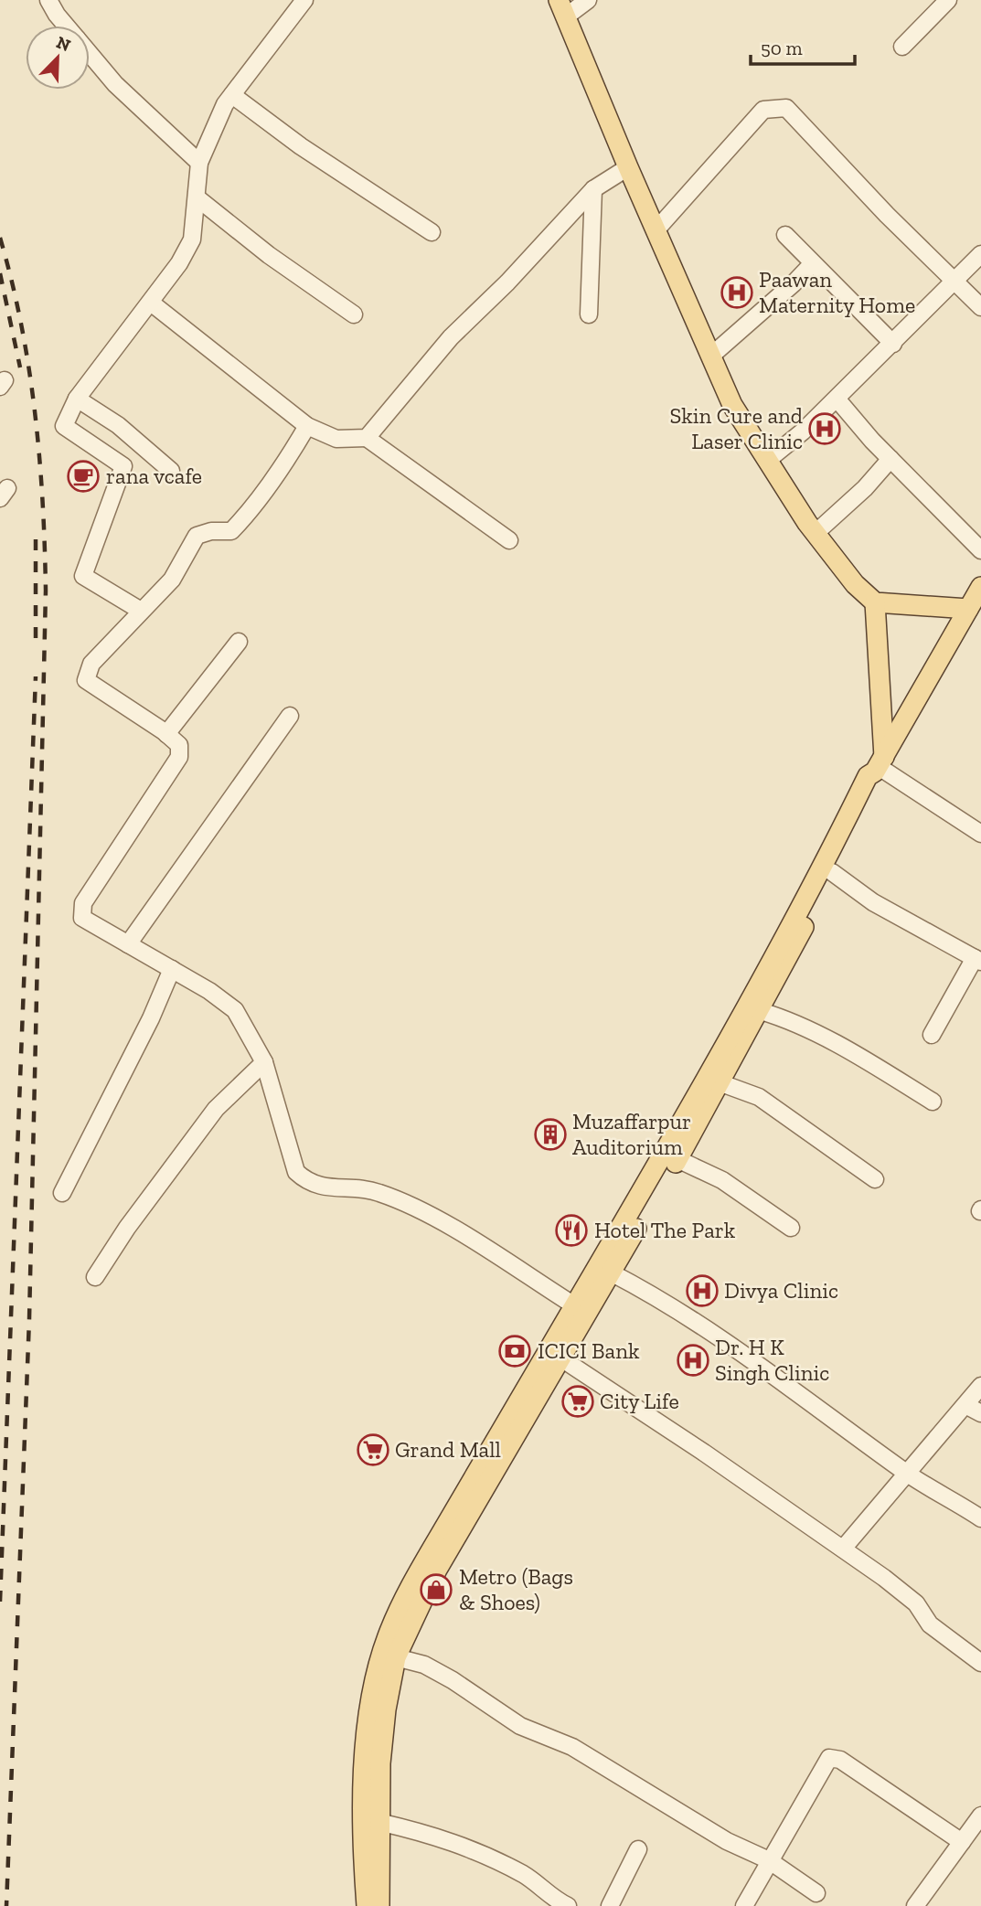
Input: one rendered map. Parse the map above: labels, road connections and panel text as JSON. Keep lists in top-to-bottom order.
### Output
{
  "places": {
    "hospital": [
      "Paawan Maternity Home",
      "Skin Cure and Laser Clinic",
      "Divya Clinic",
      "Dr. H K Singh Clinic"
    ],
    "cafe": ["rana vcafe"],
    "building": ["Muzaffarpur Auditorium"],
    "restaurant": ["Hotel The Park"],
    "bank": ["ICICI Bank"],
    "supermarket": ["City Life", "Grand Mall"],
    "shop": ["Metro (Bags & Shoes)"]
  },
  "scale_bar": "50 m",
  "north": "top right"
}
